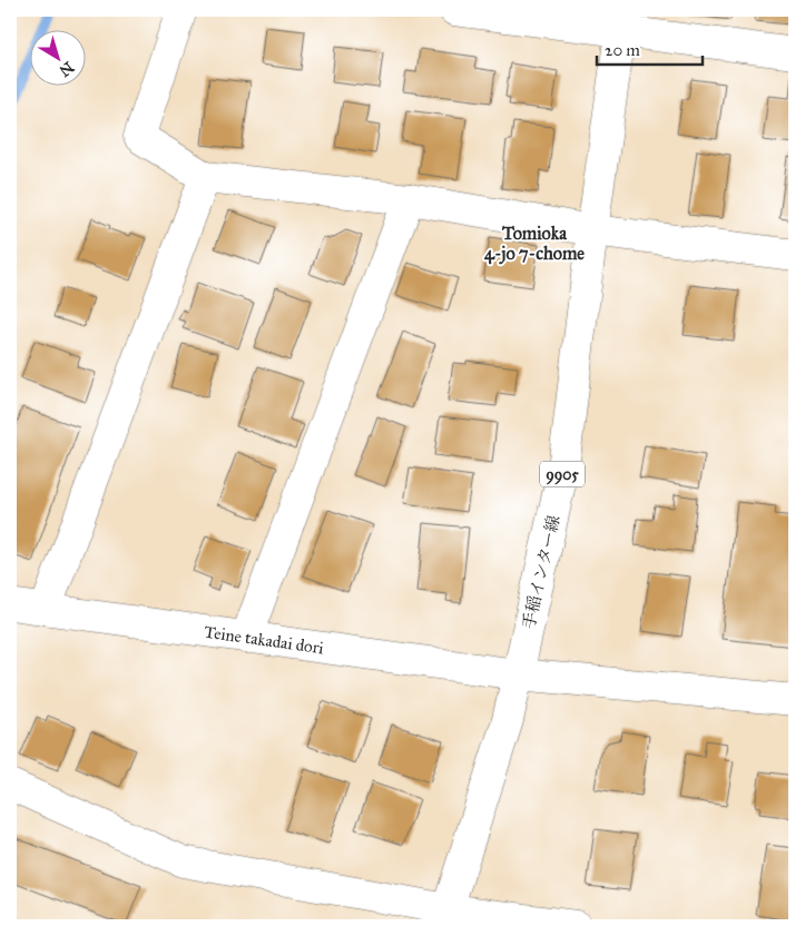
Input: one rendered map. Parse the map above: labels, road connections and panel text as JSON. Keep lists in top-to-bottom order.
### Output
{
  "streets": {
    "street": ["9905", "手稲インター線", "Teine takadai dori"]
  },
  "crossings": [
    ["手稲インター線", "Teine takadai dori"]
  ],
  "districts": ["Tomioka 4-jo 7-chome"],
  "scale_bar": "20 m",
  "north": "bottom right"
}
